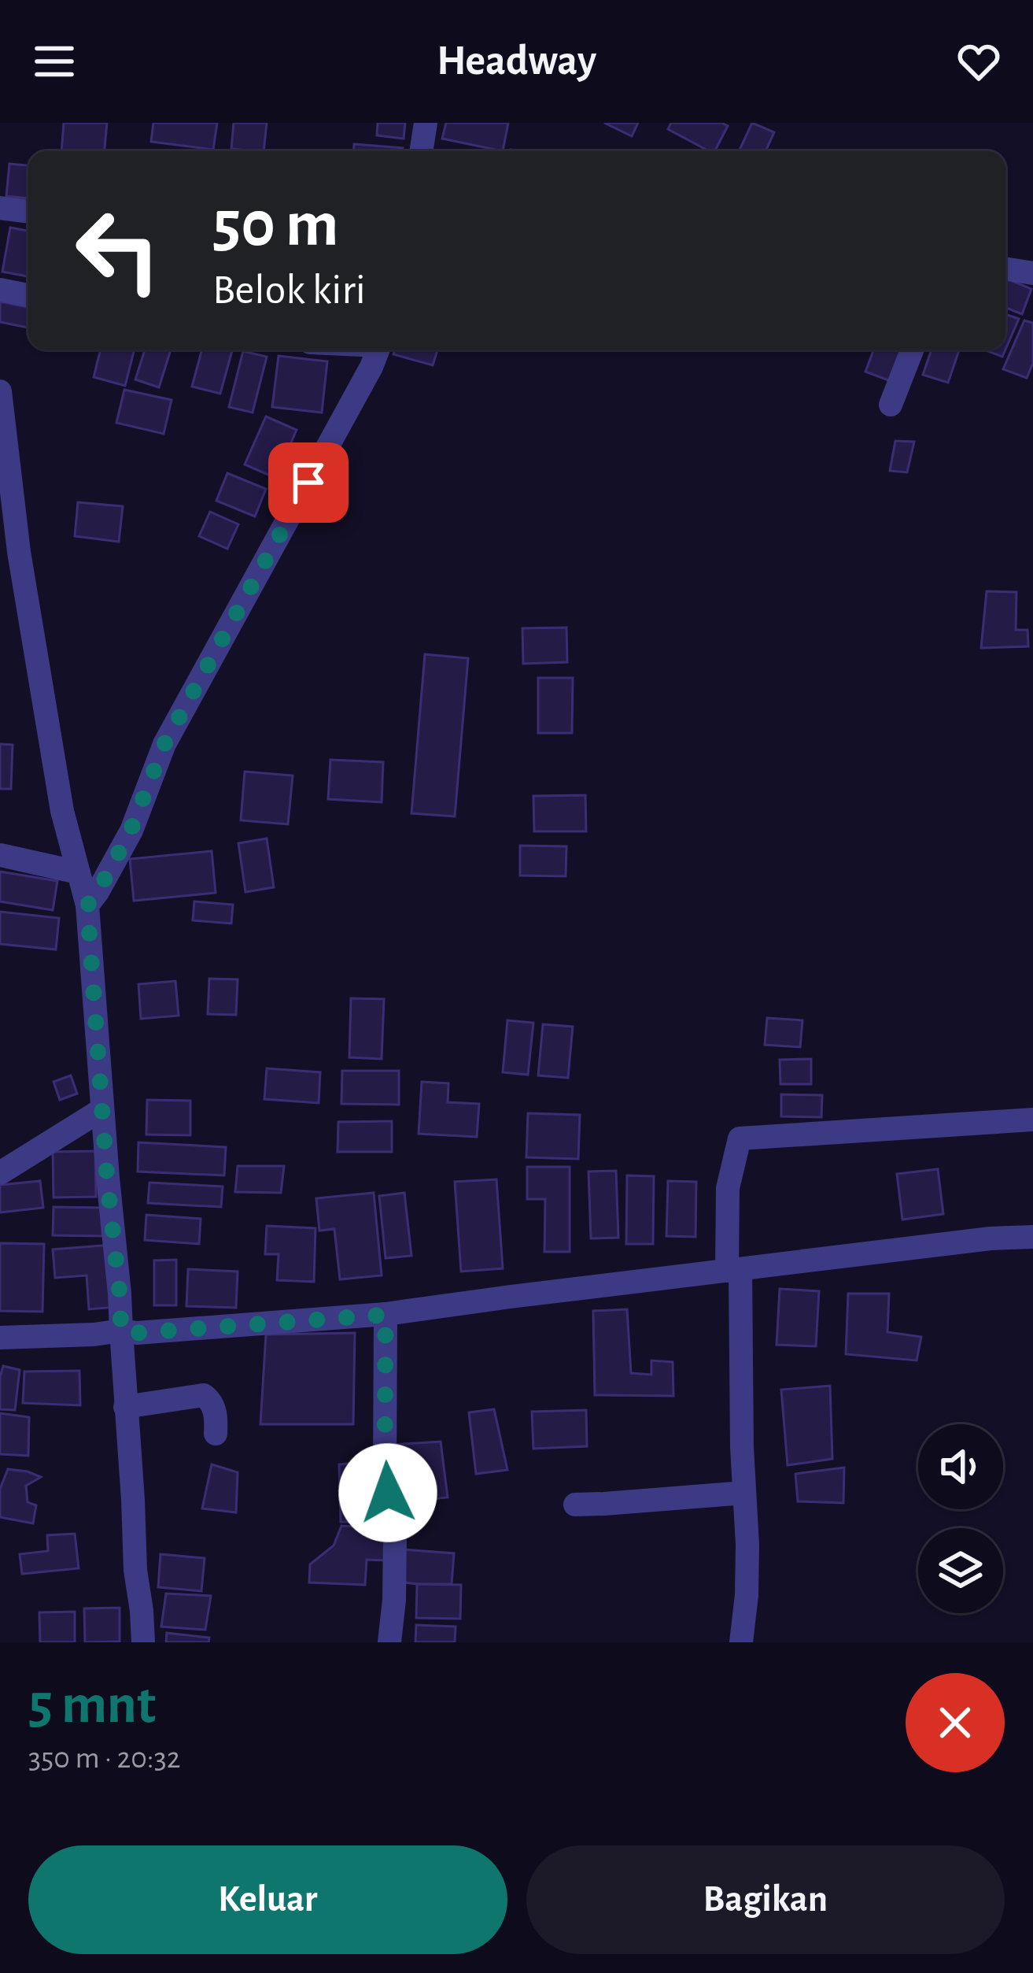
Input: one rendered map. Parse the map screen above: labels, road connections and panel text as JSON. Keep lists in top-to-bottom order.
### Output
{
  "page": {
    "header": "Headway",
    "turn": ["50 m", "Belok kiri"],
    "heading": ["5 mnt", "350 m · 20:32"],
    "buttons": ["Keluar", "Bagikan"]
  }
}
